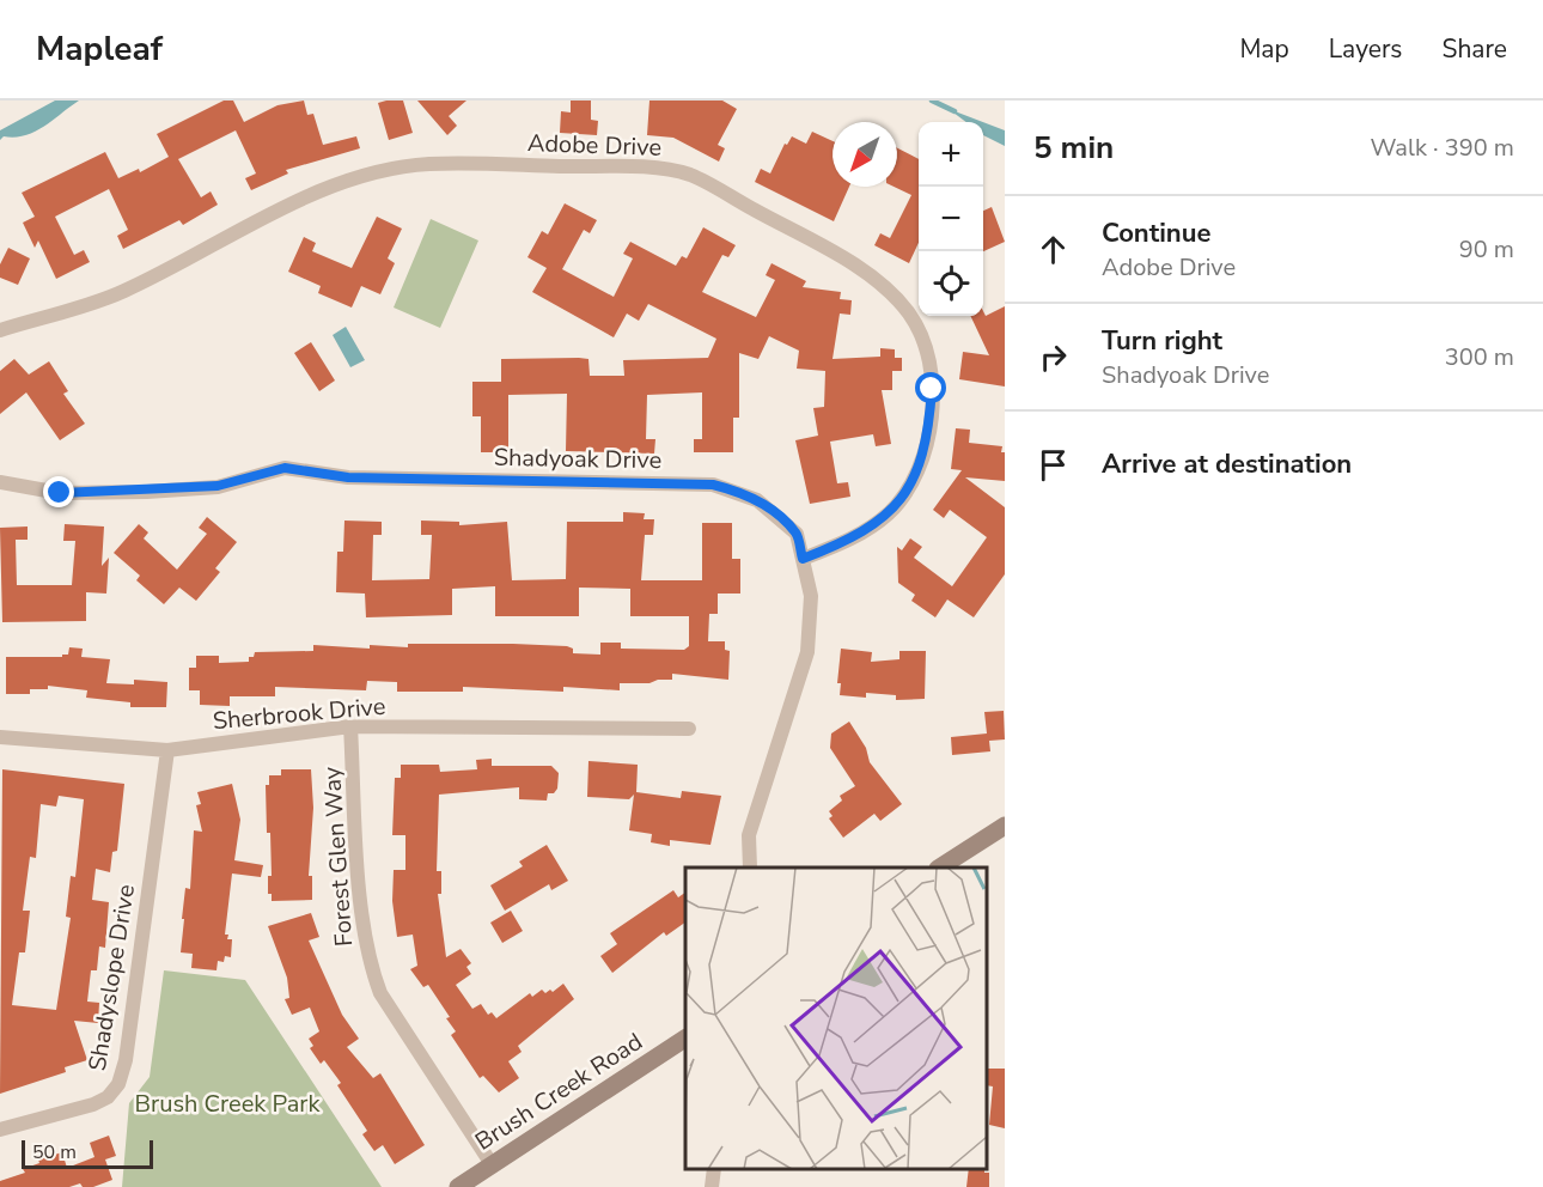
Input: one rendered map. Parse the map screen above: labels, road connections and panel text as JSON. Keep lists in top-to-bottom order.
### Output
{
  "streets": {
    "street": [
      "Adobe Drive",
      "Shadyoak Drive",
      "Sherbrook Drive",
      "Forest Glen Way",
      "Shadyslope Drive",
      "Brush Creek Road"
    ]
  },
  "crossings": [
    ["Adobe Drive", "Shadyoak Drive"],
    ["Sherbrook Drive", "Forest Glen Way"],
    ["Sherbrook Drive", "Shadyslope Drive"],
    ["Forest Glen Way", "Brush Creek Road"]
  ],
  "parks": ["Brush Creek Park"],
  "scale_bar": "50 m",
  "north": "bottom left",
  "page": {
    "header": "Mapleaf",
    "nav": ["Map", "Layers", "Share"],
    "heading": ["5 min", "Walk · 390 m"],
    "map_buttons": ["+", "−"],
    "list": [
      ["Continue", "Adobe Drive", "90 m"],
      ["Turn right", "Shadyoak Drive", "300 m"],
      "Arrive at destination"
    ],
    "scale": "50 m"
  }
}
